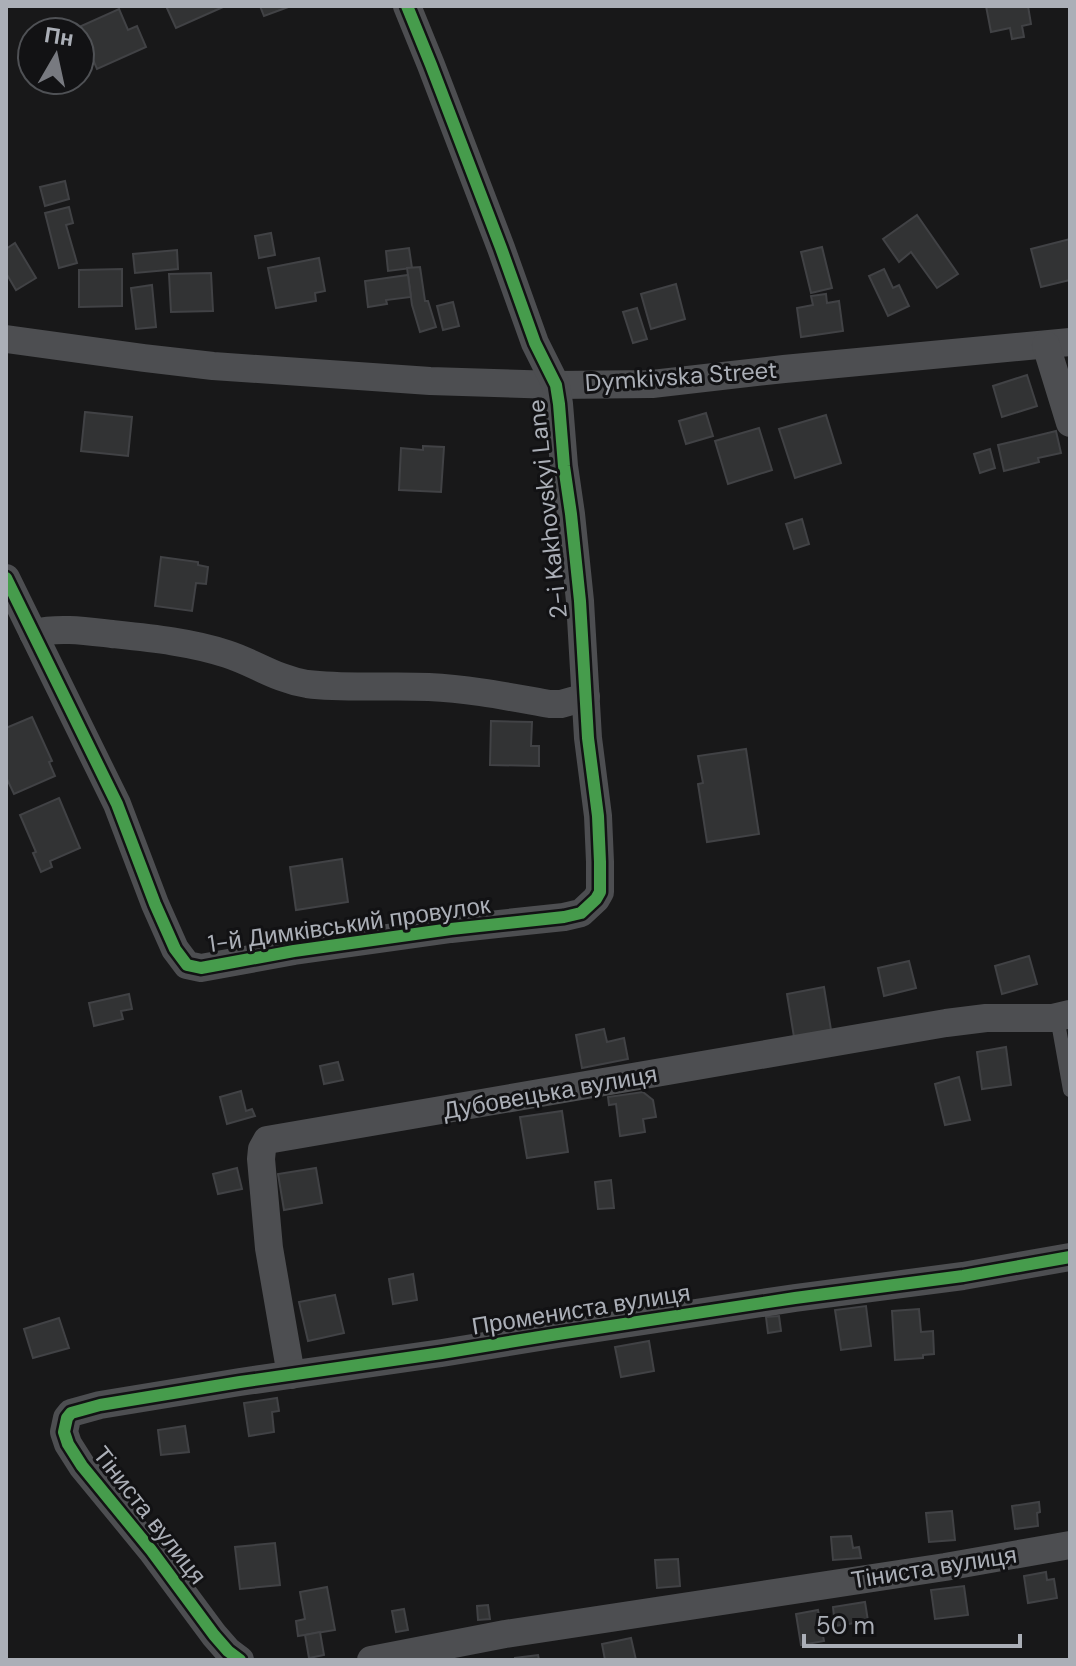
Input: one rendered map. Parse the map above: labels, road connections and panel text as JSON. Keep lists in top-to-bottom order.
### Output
{
  "streets": {
    "street": [
      "Dymkivska Street",
      "2-i Kakhovskyi Lane",
      "1-й Димківський провулок",
      "Дубовецька вулиця",
      "Промениста вулиця",
      "Тіниста вулиця"
    ]
  },
  "crossings": [
    ["Dymkivska Street", "2-i Kakhovskyi Lane"],
    ["2-i Kakhovskyi Lane", "1-й Димківський провулок"],
    ["Дубовецька вулиця", "Промениста вулиця"],
    ["Промениста вулиця", "Тіниста вулиця"]
  ],
  "scale_bar": "50 m",
  "north": "top"
}
